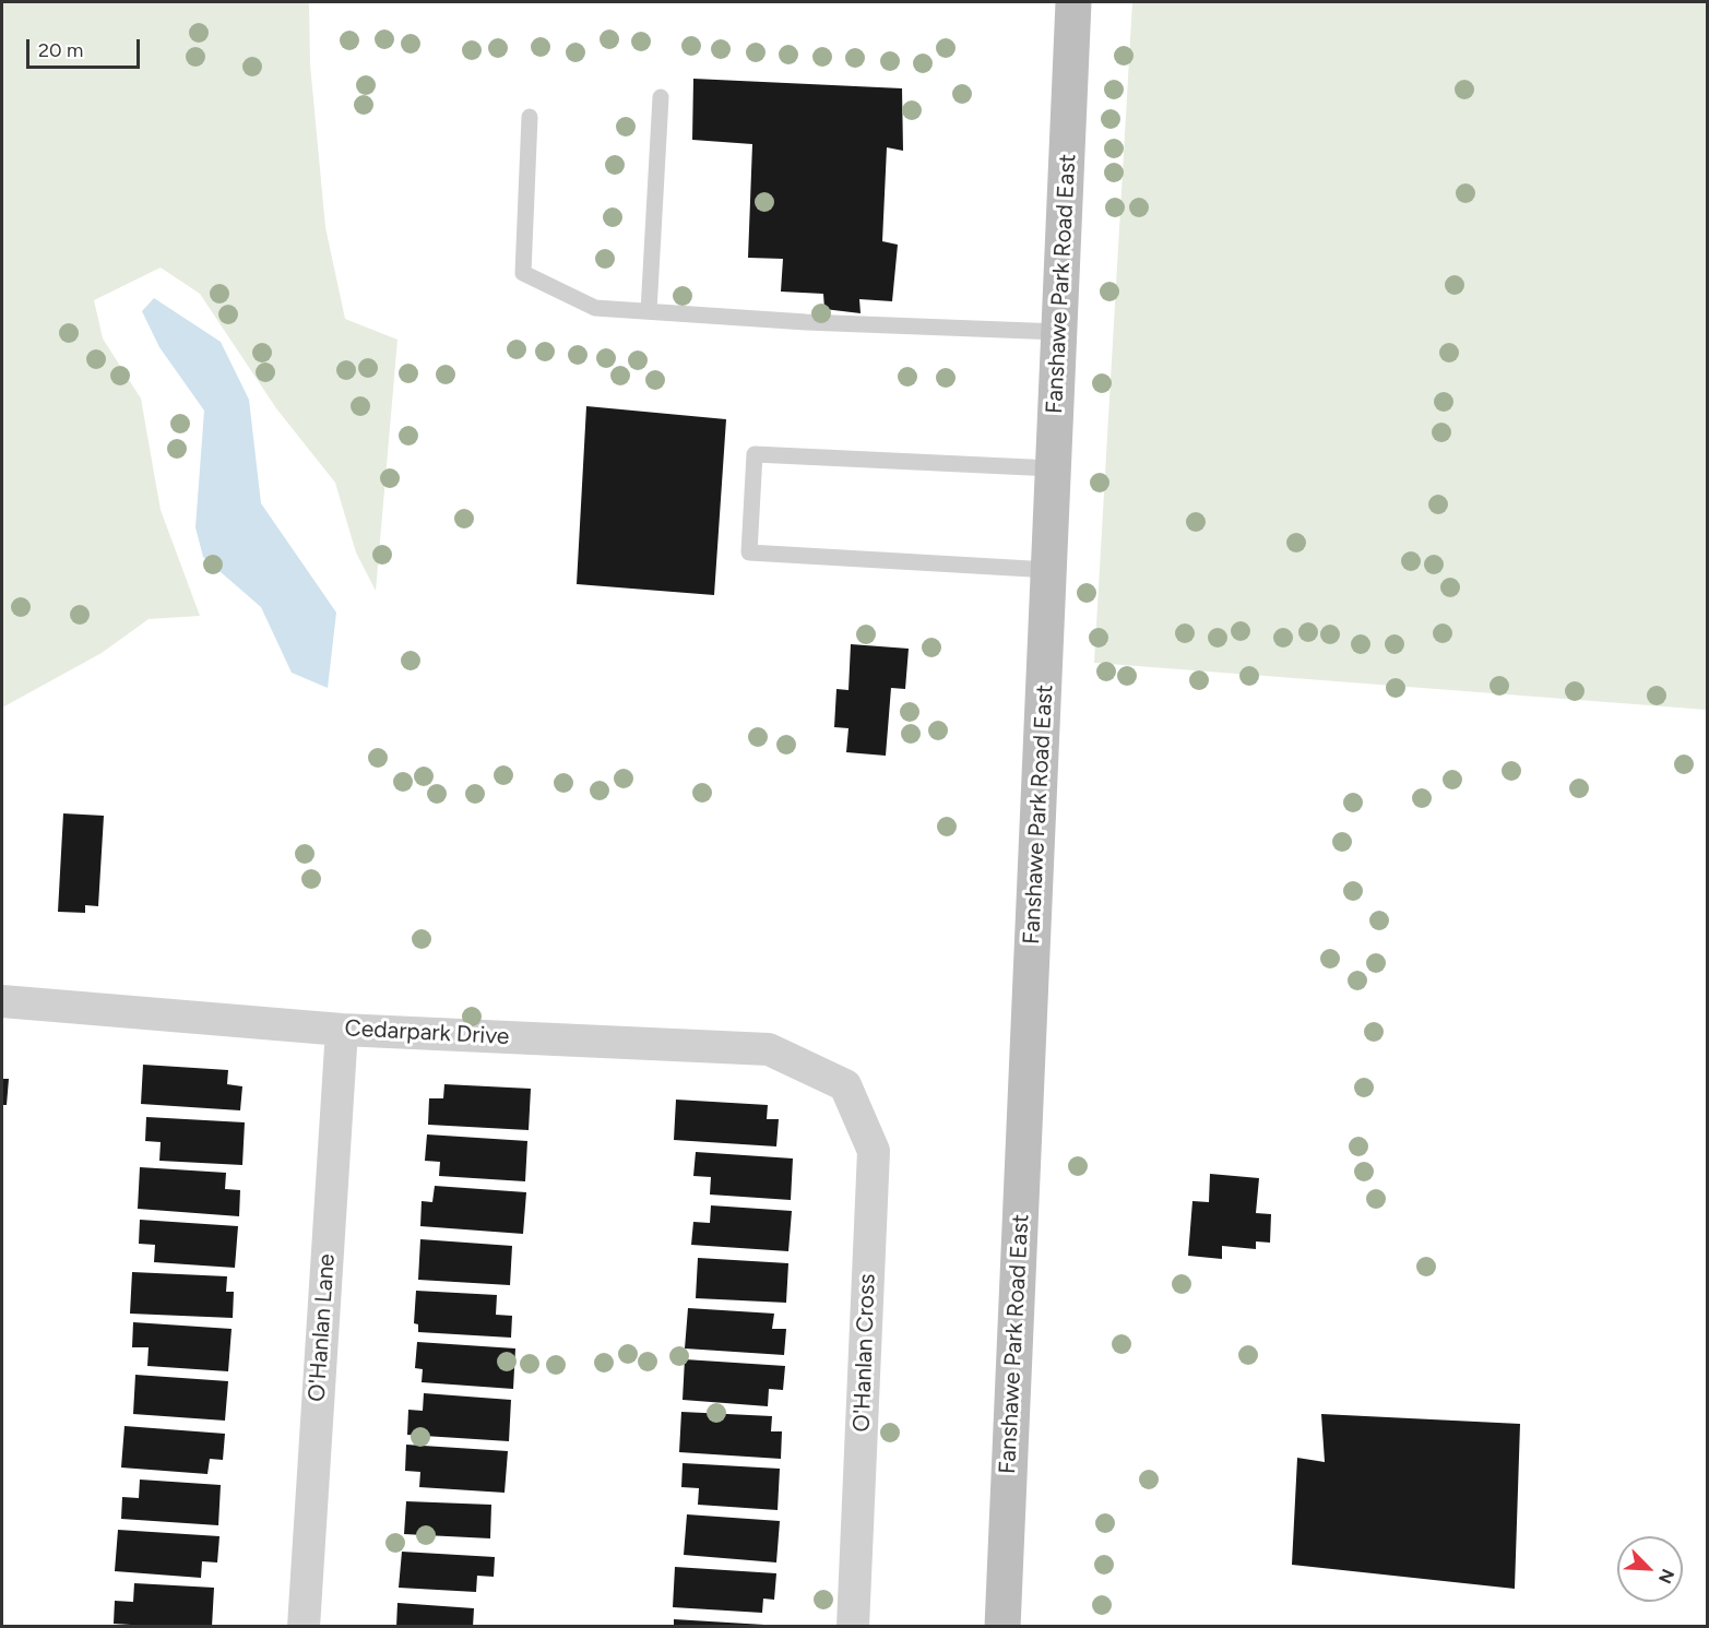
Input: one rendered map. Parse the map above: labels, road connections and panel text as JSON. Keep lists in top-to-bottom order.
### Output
{
  "streets": {
    "main road": ["Fanshawe Park Road East"],
    "street": ["Cedarpark Drive", "O'Hanlan Lane", "O'Hanlan Cross"]
  },
  "crossings": [
    ["Cedarpark Drive", "O'Hanlan Lane"],
    ["Cedarpark Drive", "O'Hanlan Cross"]
  ],
  "scale_bar": "20 m",
  "north": "bottom right"
}
